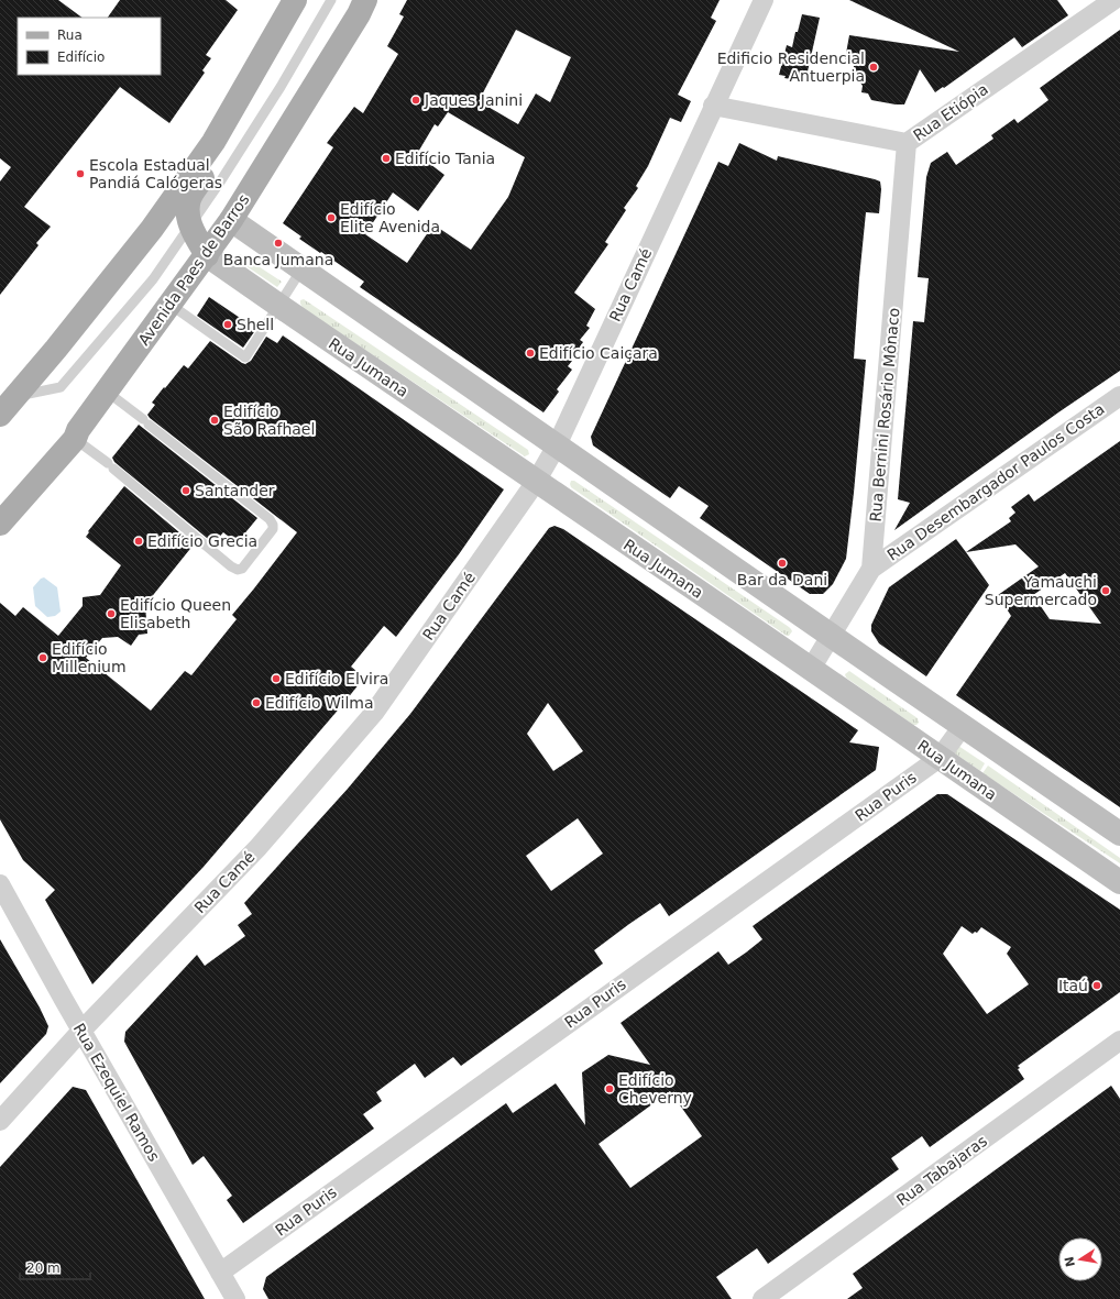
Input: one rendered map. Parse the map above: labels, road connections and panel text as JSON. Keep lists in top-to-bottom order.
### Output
{
  "streets": {
    "main road": ["Avenida Paes de Barros", "Rua Jumana"],
    "street": [
      "Rua Etiópia",
      "Rua Camé",
      "Rua Bernini Rosário Mônaco",
      "Rua Desembargador Paulos Costa",
      "Rua Puris",
      "Rua Ezequiel Ramos",
      "Rua Tabajaras"
    ]
  },
  "crossings": [
    ["Rua Etiópia", "Rua Camé"],
    ["Rua Etiópia", "Rua Bernini Rosário Mônaco"],
    ["Avenida Paes de Barros", "Rua Jumana"],
    ["Rua Camé", "Rua Jumana"],
    ["Rua Camé", "Rua Ezequiel Ramos"],
    ["Rua Jumana", "Rua Bernini Rosário Mônaco"],
    ["Rua Jumana", "Rua Puris"],
    ["Rua Bernini Rosário Mônaco", "Rua Desembargador Paulos Costa"],
    ["Rua Puris", "Rua Ezequiel Ramos"]
  ],
  "places": [
    "Edificio Residencial Antuerpia",
    "Jaques Janini",
    "Edifício Tania",
    "Escola Estadual Pandiá Calógeras",
    "Edifício Elite Avenida",
    "Banca Jumana",
    "Shell",
    "Edifício Caiçara",
    "Edifício São Rafhael",
    "Santander",
    "Edifício Grecia",
    "Bar da Dani",
    "Yamauchi Supermercado",
    "Edifício Queen Elisabeth",
    "Edifício Millenium",
    "Edifício Elvira",
    "Edifício Wilma",
    "Itaú",
    "Edifício Cheverny"
  ],
  "legend": ["Rua", "Edifício"],
  "scale_bar": "20 m",
  "north": "left"
}
